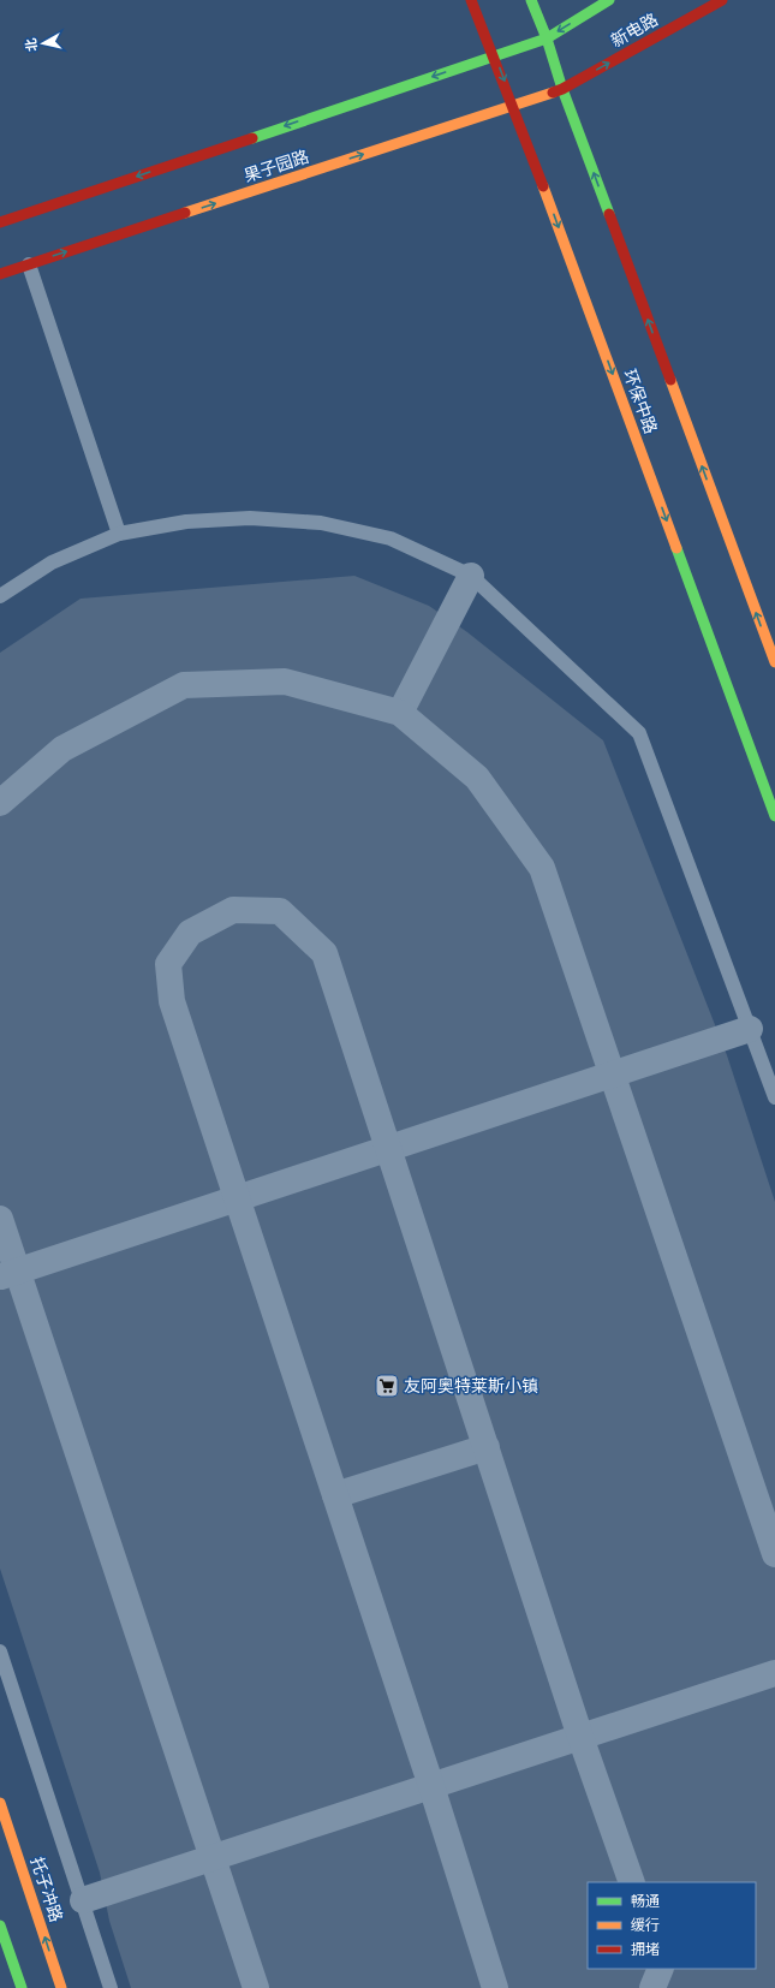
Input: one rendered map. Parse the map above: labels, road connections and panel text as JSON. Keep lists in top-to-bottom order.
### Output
{
  "streets": {
    "main road": [
      "新电路",
      "果子园路",
      "环保中路",
      "托子冲路"
    ]
  },
  "crossings": [
    ["新电路", "果子园路"],
    ["果子园路", "环保中路"]
  ],
  "places": {
    "supermarket": ["友阿奥特莱斯小镇"]
  },
  "legend": ["畅通", "缓行", "拥堵"],
  "north": "left"
}
